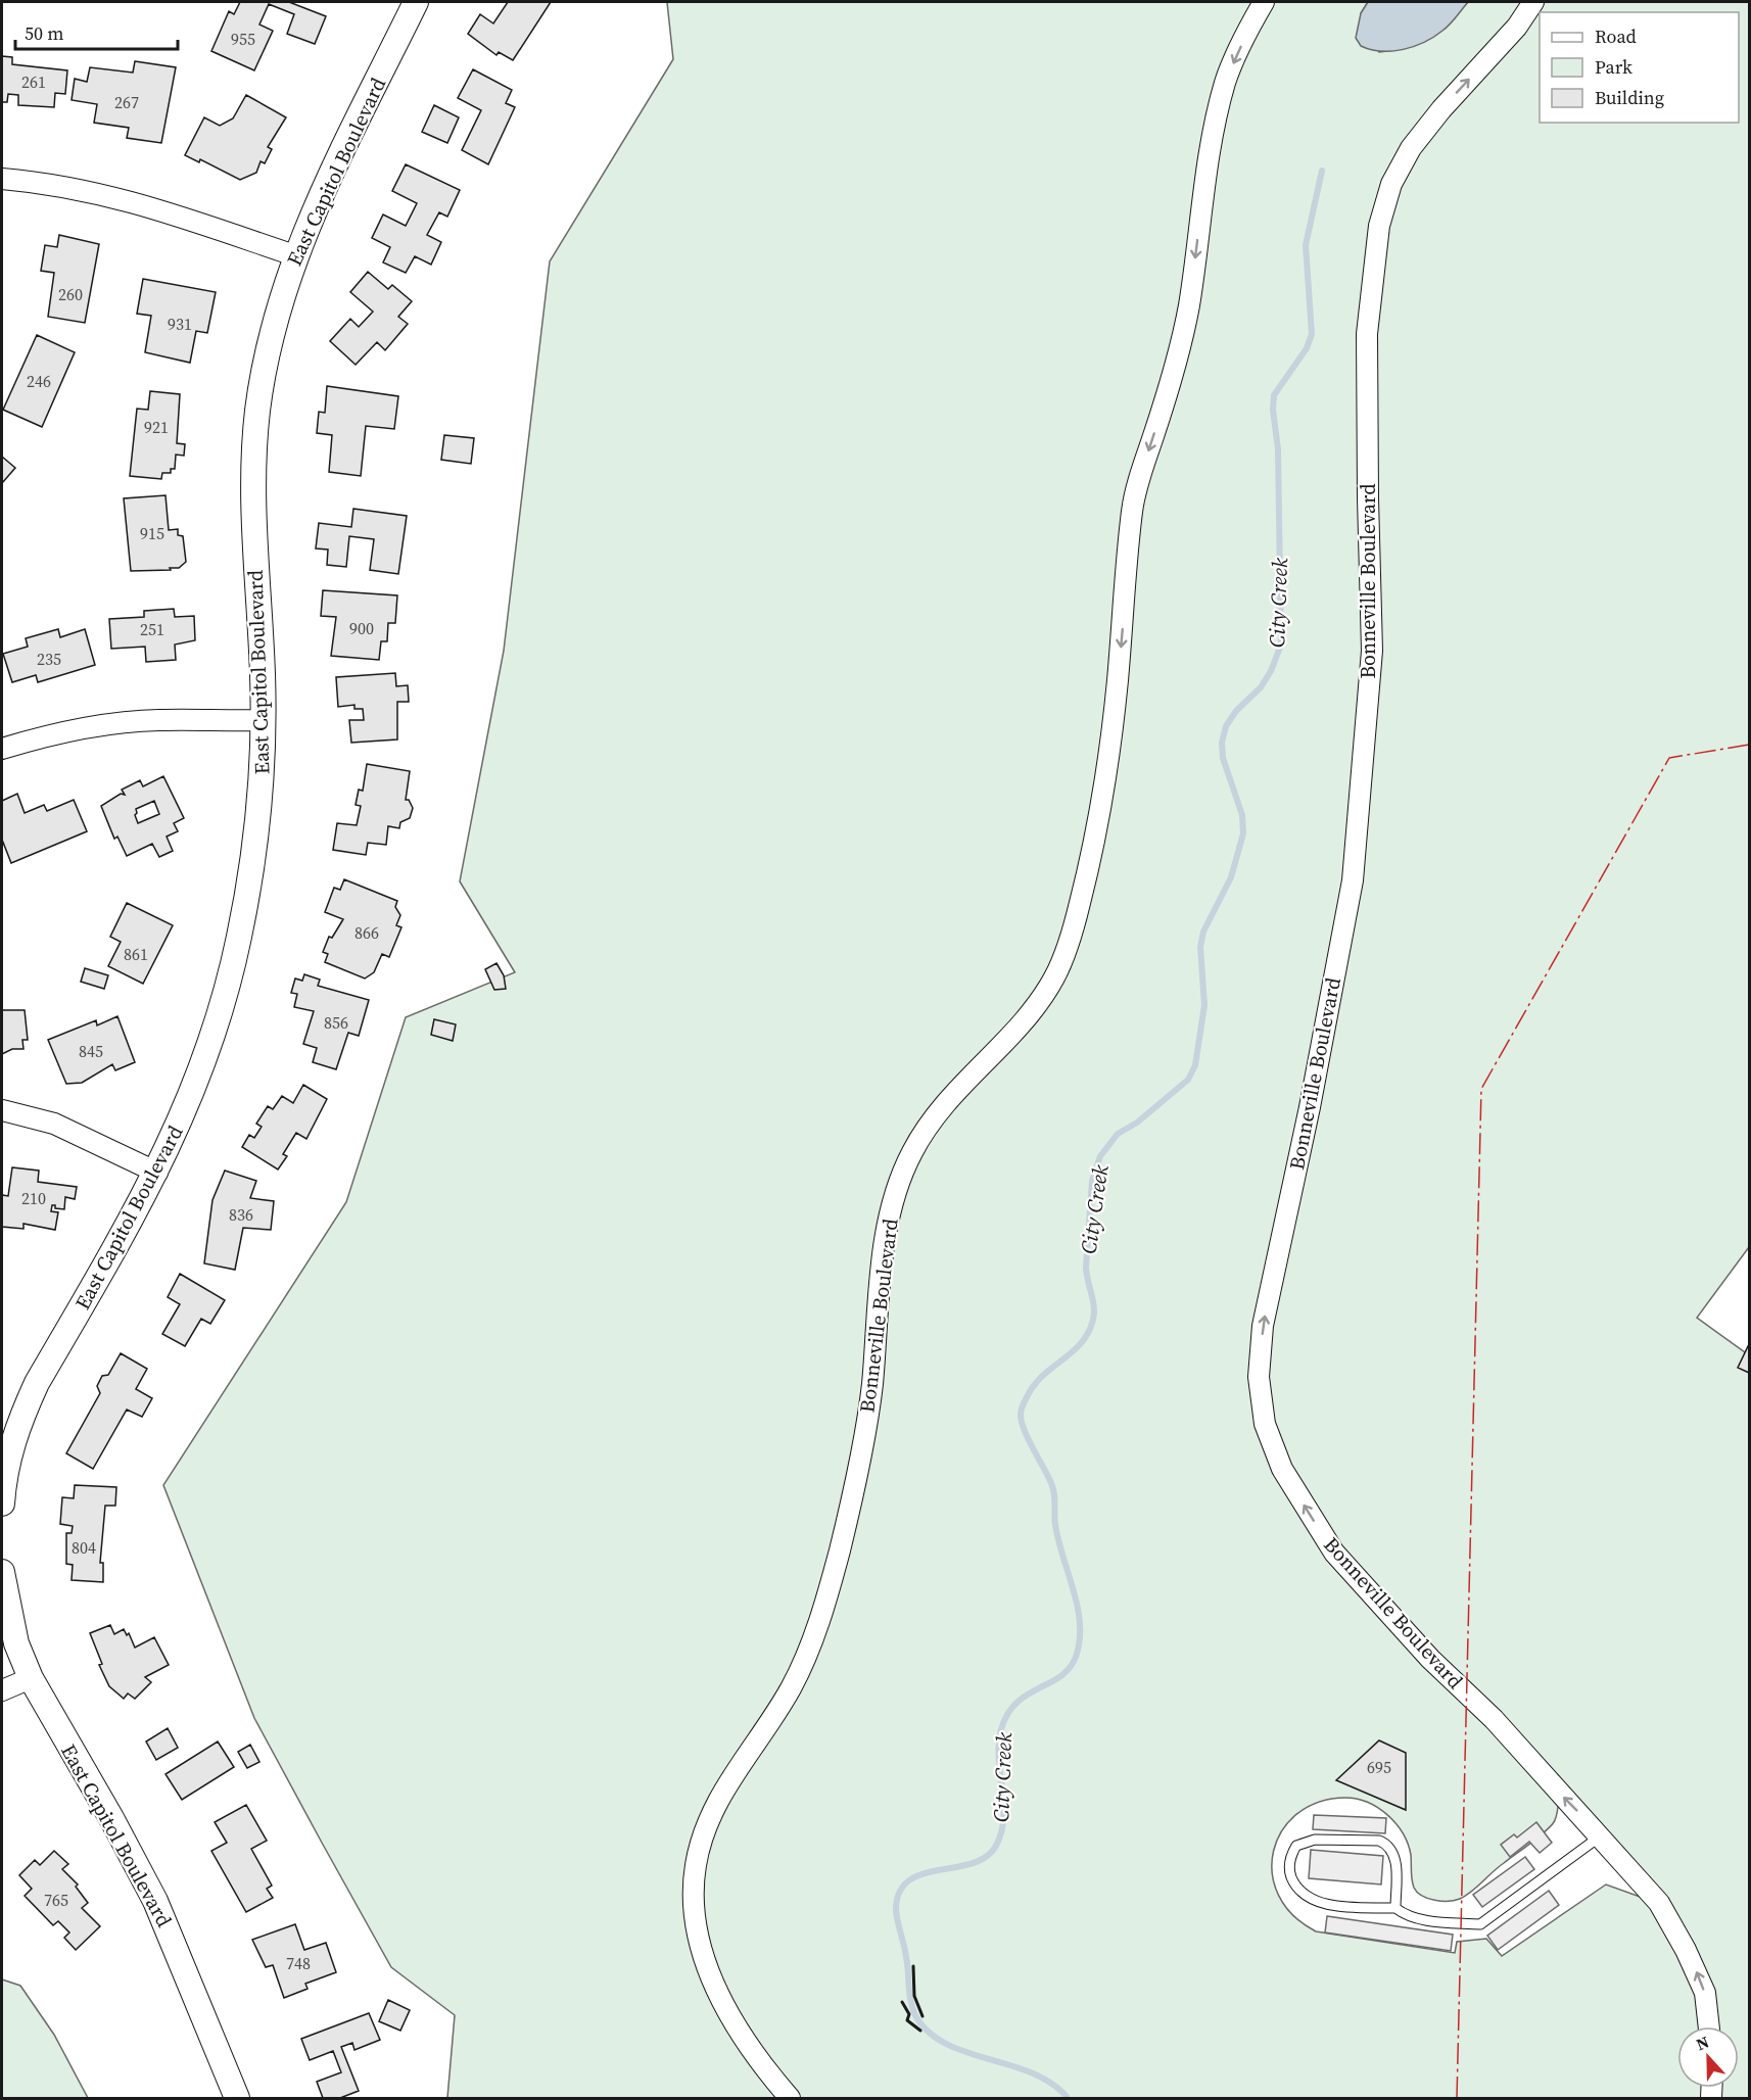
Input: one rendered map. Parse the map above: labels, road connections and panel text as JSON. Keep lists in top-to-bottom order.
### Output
{
  "streets": {
    "street": ["East Capitol Boulevard", "Bonneville Boulevard"]
  },
  "water": ["City Creek"],
  "house_numbers": [
    "955",
    "261",
    "267",
    "260",
    "931",
    "246",
    "921",
    "915",
    "900",
    "251",
    "235",
    "866",
    "861",
    "856",
    "845",
    "210",
    "836",
    "804",
    "695",
    "765",
    "748"
  ],
  "legend": ["Road", "Park", "Building"],
  "scale_bar": "50 m",
  "north": "top"
}
